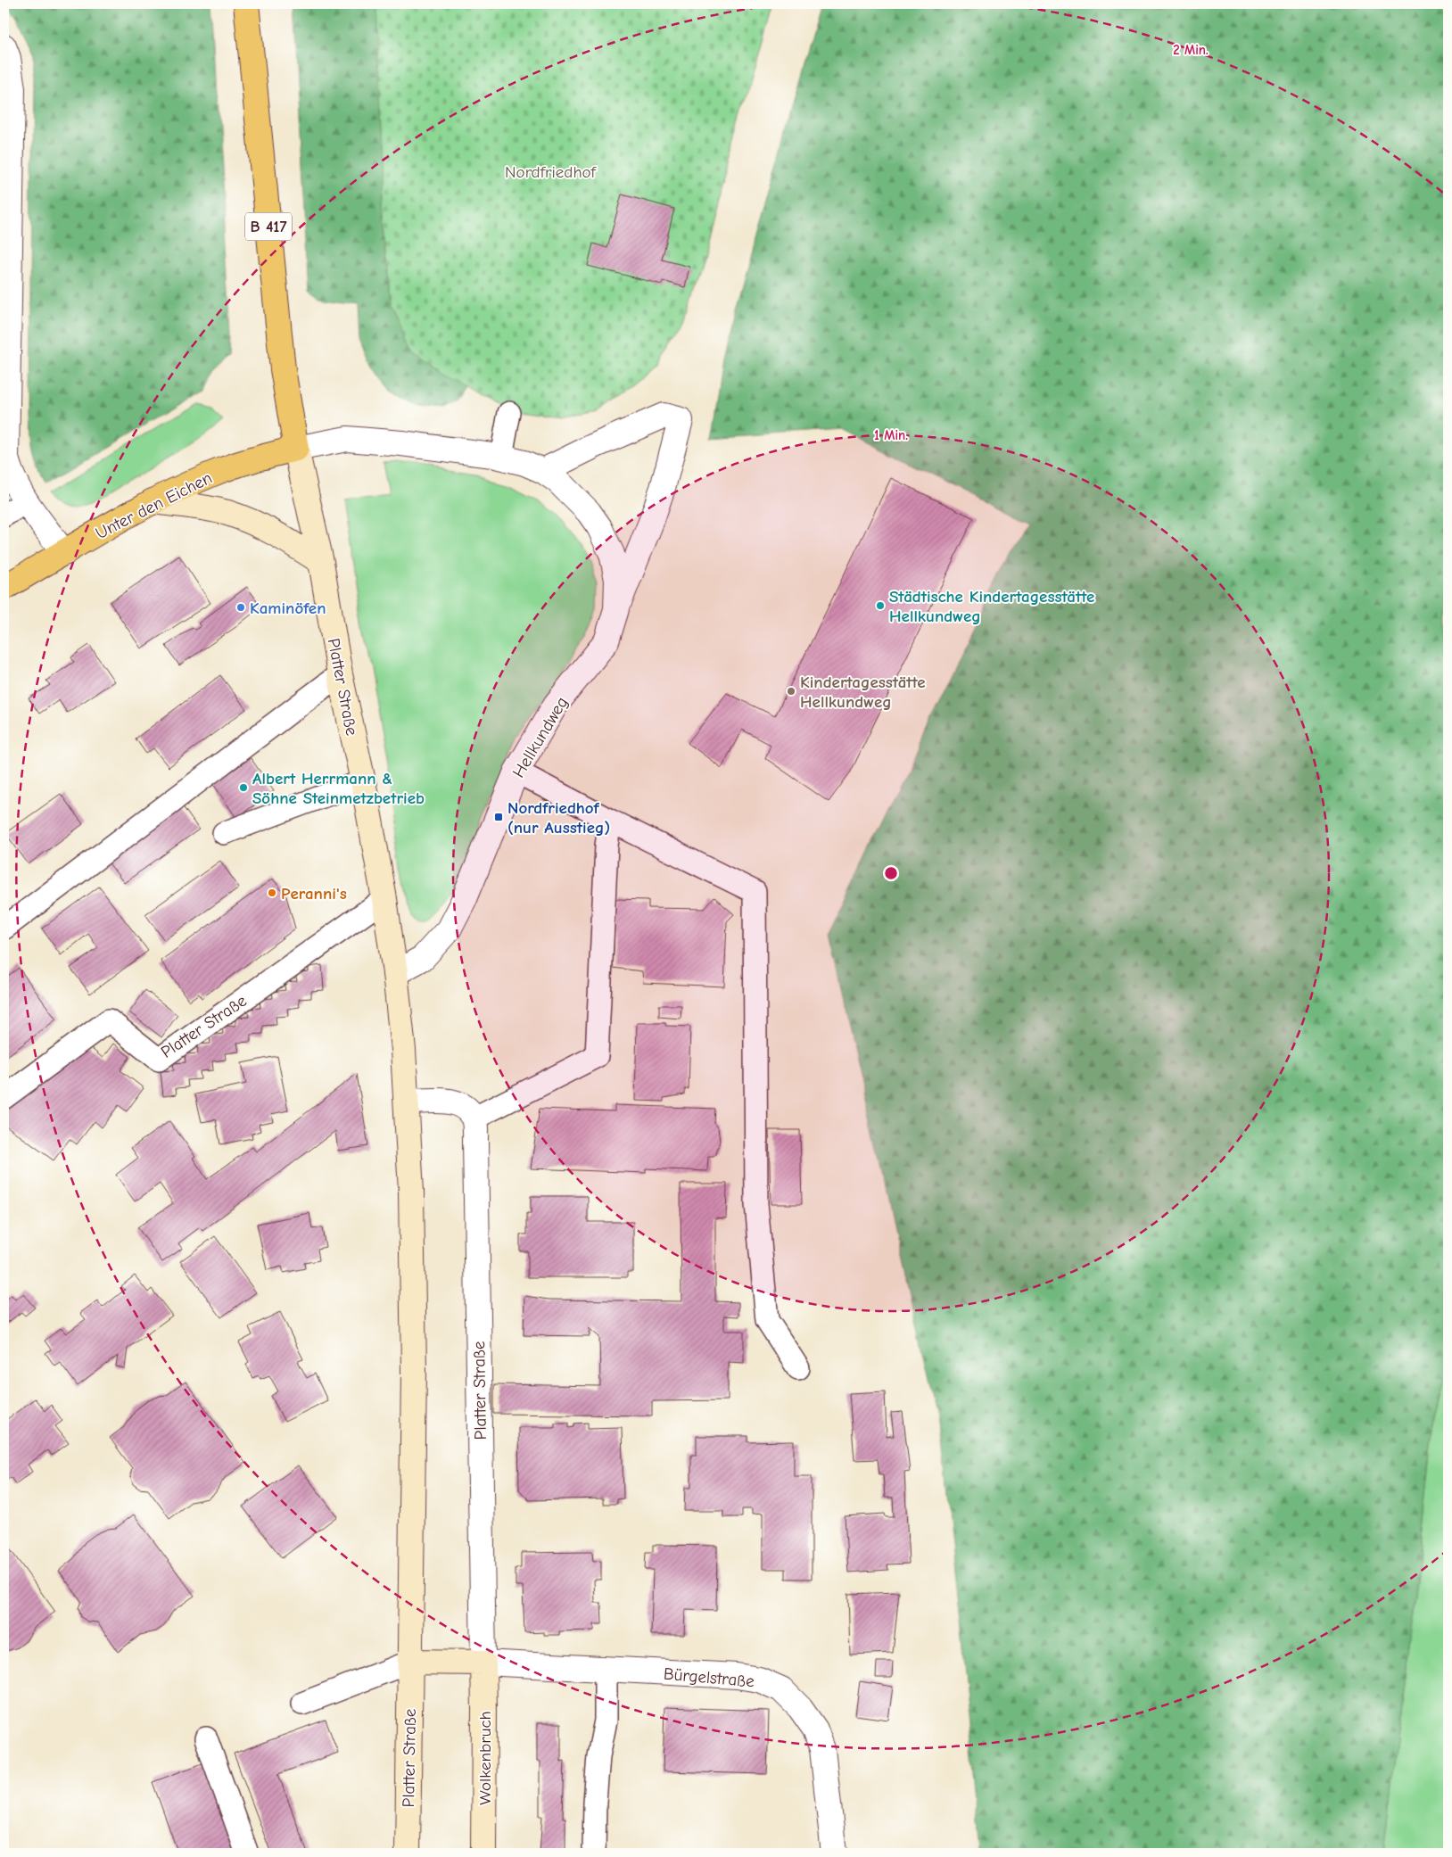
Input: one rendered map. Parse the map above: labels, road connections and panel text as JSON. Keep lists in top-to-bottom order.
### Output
{
  "streets": {
    "main road": [
      "B 417",
      "Unter den Eichen",
      "Platter Straße",
      "Wolkenbruch"
    ],
    "street": ["Hellkundweg", "Bürgelstraße"]
  },
  "crossings": [
    ["B 417", "Unter den Eichen"],
    ["B 417", "Platter Straße"],
    ["B 417", "Hellkundweg"],
    ["Unter den Eichen", "Platter Straße"],
    ["Unter den Eichen", "Hellkundweg"],
    ["Platter Straße", "Hellkundweg"],
    ["Platter Straße", "Bürgelstraße"],
    ["Platter Straße", "Wolkenbruch"],
    ["Bürgelstraße", "Wolkenbruch"]
  ],
  "parks": ["Nordfriedhof"],
  "places": {
    "other": [
      "Städtische Kindertagesstätte Hellkundweg",
      "Kaminöfen",
      "Kindertagesstätte Hellkundweg",
      "Albert Herrmann & Söhne Steinmetzbetrieb",
      "Peranni's"
    ],
    "transit": ["Nordfriedhof (nur Ausstieg)"]
  },
  "rings": ["2 Min.", "1 Min."]
}
